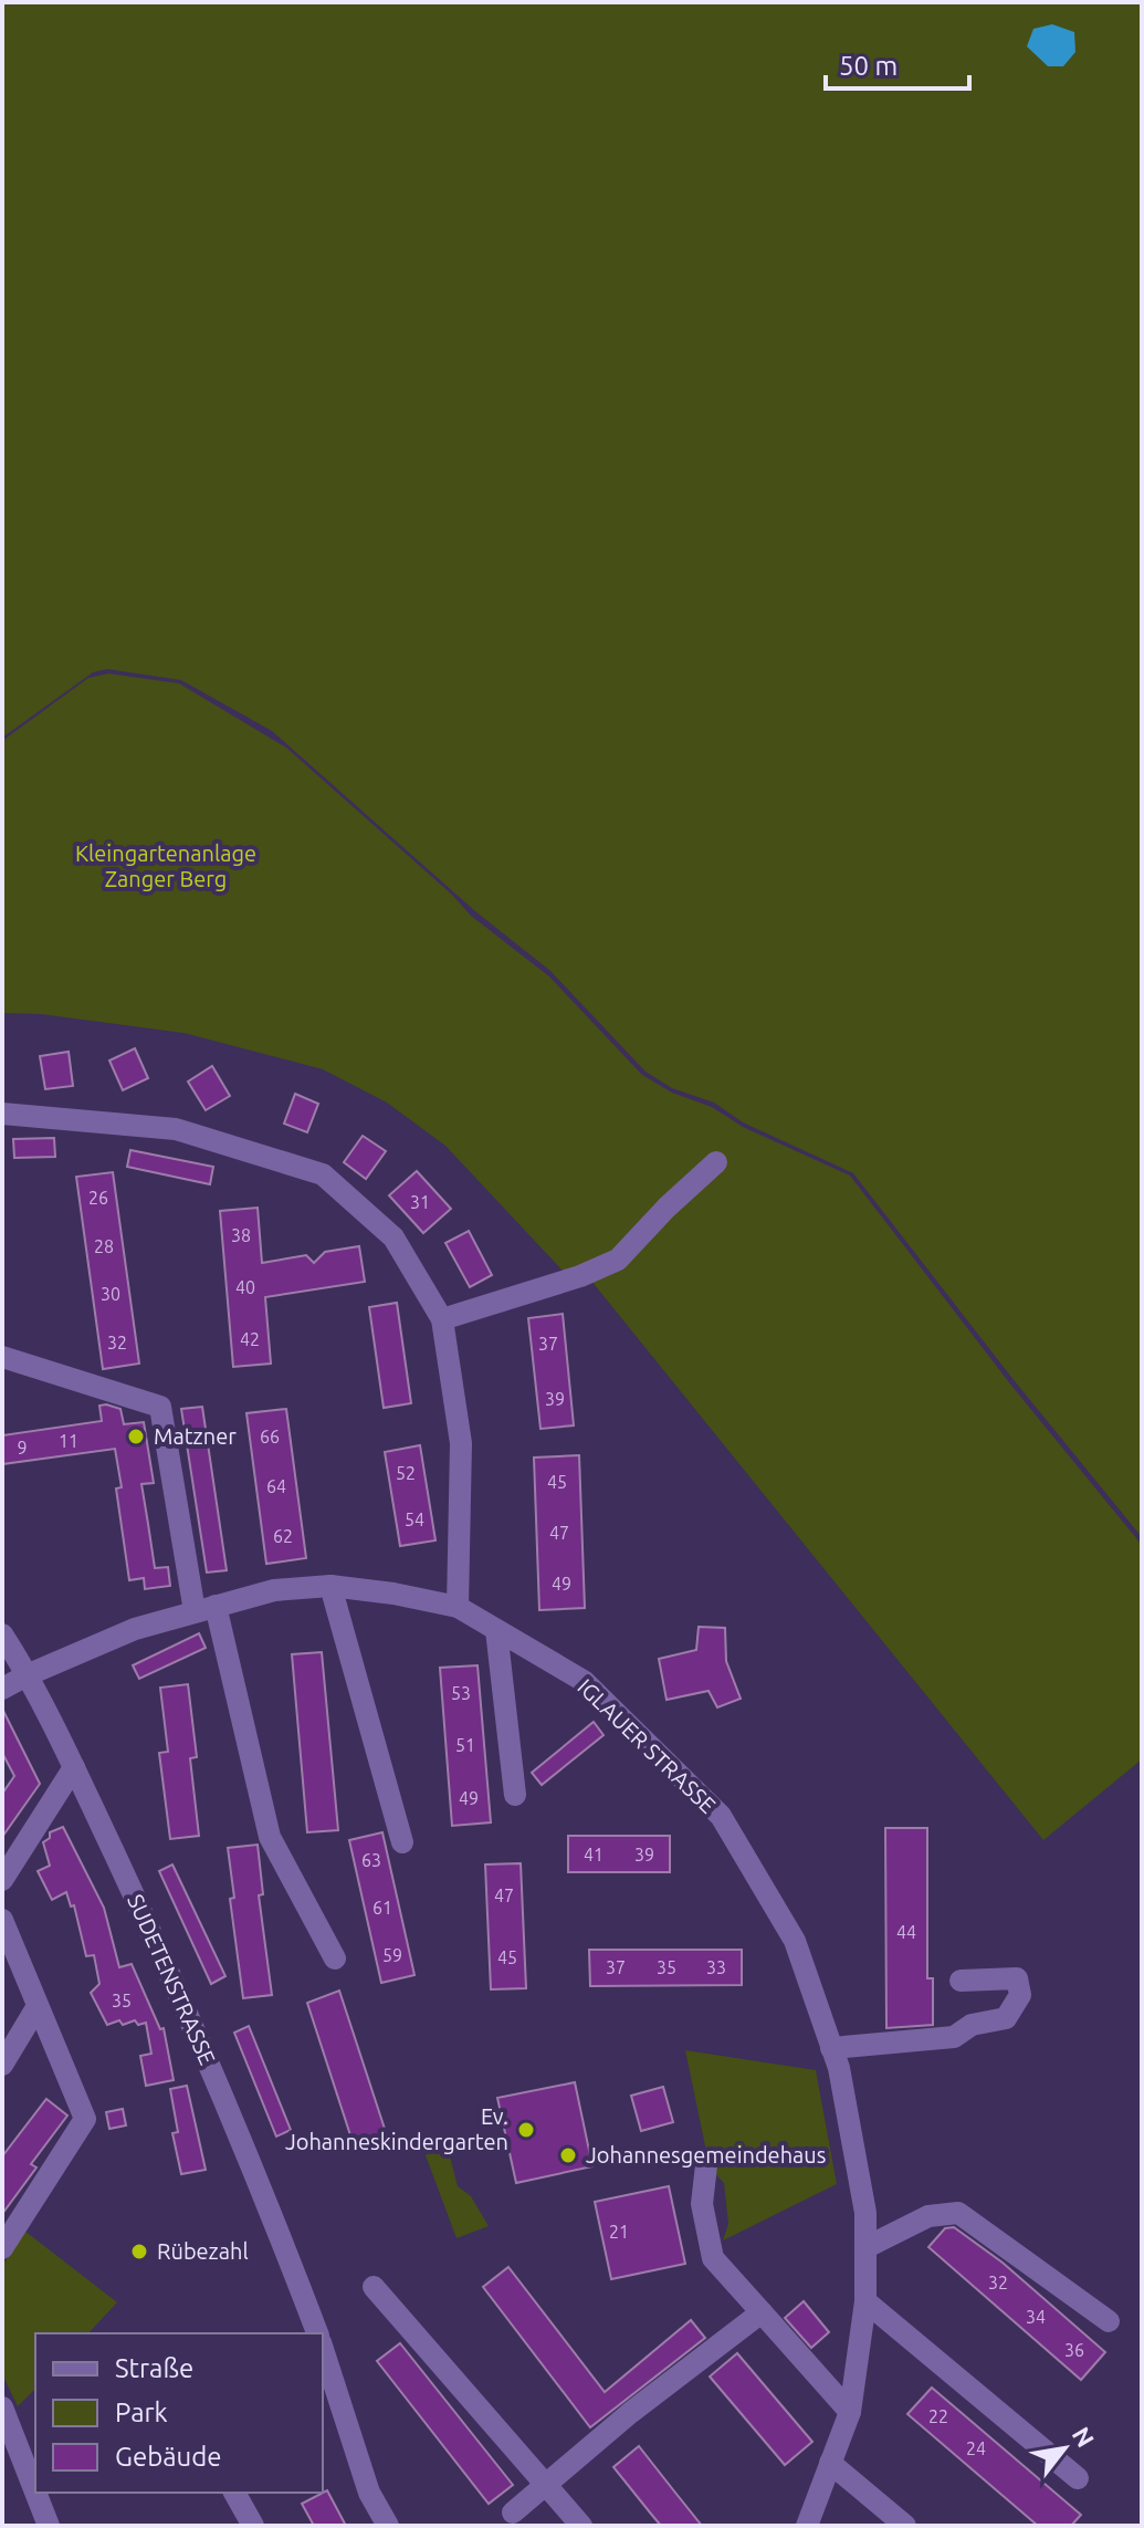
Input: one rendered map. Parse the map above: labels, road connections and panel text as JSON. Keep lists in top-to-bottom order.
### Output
{
  "streets": {
    "street": ["IGLAUER STRASSE", "SUDETENSTRASSE"]
  },
  "crossings": [
    ["IGLAUER STRASSE", "SUDETENSTRASSE"]
  ],
  "parks": ["Kleingartenanlage Zanger Berg"],
  "places": [
    "Matzner",
    "Ev. Johanneskindergarten",
    "Johannesgemeindehaus",
    "Rübezahl"
  ],
  "house_numbers": [
    "26",
    "31",
    "38",
    "28",
    "40",
    "30",
    "42",
    "32",
    "37",
    "39",
    "66",
    "11",
    "9",
    "52",
    "45",
    "64",
    "54",
    "47",
    "62",
    "49",
    "53",
    "51",
    "49",
    "41",
    "39",
    "63",
    "47",
    "61",
    "44",
    "59",
    "45",
    "37",
    "35",
    "33",
    "35",
    "21",
    "32",
    "34",
    "36",
    "22",
    "24"
  ],
  "legend": ["Straße", "Park", "Gebäude"],
  "scale_bar": "50 m",
  "north": "top right"
}
